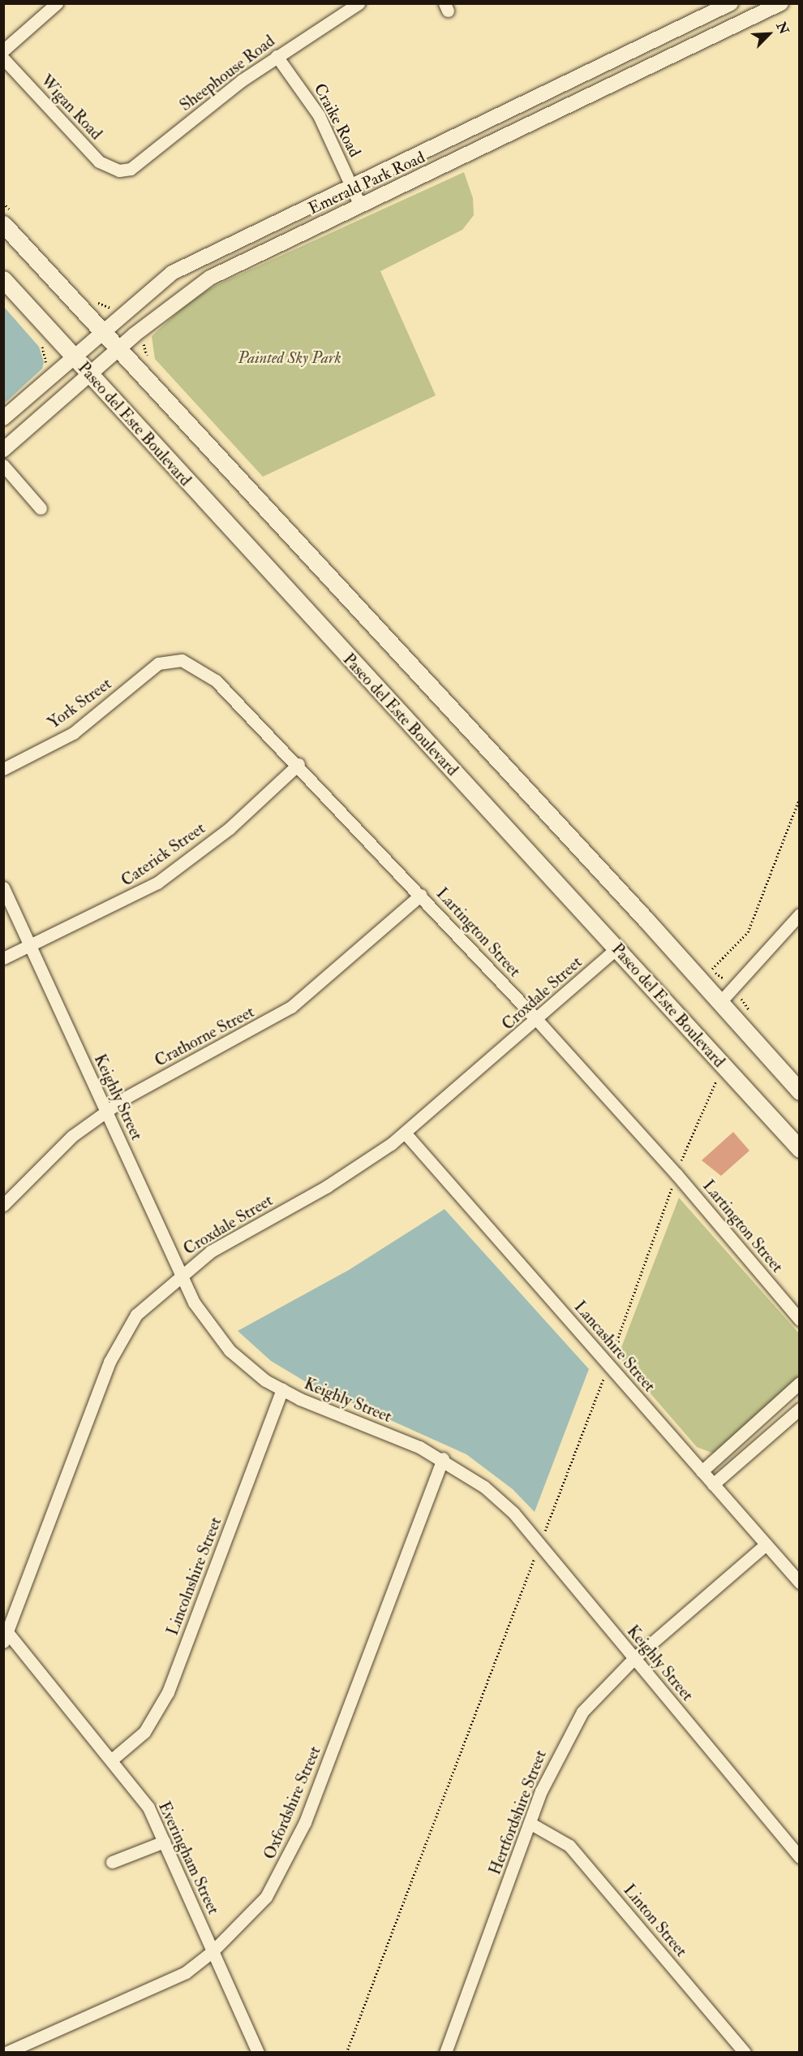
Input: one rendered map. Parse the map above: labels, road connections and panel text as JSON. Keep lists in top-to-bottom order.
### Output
{
  "streets": {
    "main road": ["Paseo del Este Boulevard"],
    "street": [
      "Sheephouse Road",
      "Wigan Road",
      "Craike Road",
      "Emerald Park Road",
      "York Street",
      "Caterick Street",
      "Lartington Street",
      "Croxdale Street",
      "Crathorne Street",
      "Keighly Street",
      "Lancashire Street",
      "Lincolnshire Street",
      "Oxfordshire Street",
      "Hertfordshire Street",
      "Everingham Street",
      "Linton Street"
    ]
  },
  "crossings": [
    ["Sheephouse Road", "Wigan Road"],
    ["Sheephouse Road", "Craike Road"],
    ["Craike Road", "Emerald Park Road"],
    ["Emerald Park Road", "Paseo del Este Boulevard"],
    ["Paseo del Este Boulevard", "Croxdale Street"],
    ["York Street", "Lartington Street"],
    ["Caterick Street", "Lartington Street"],
    ["Caterick Street", "Keighly Street"],
    ["Lartington Street", "Croxdale Street"],
    ["Lartington Street", "Crathorne Street"],
    ["Croxdale Street", "Keighly Street"],
    ["Croxdale Street", "Lancashire Street"],
    ["Croxdale Street", "Everingham Street"],
    ["Crathorne Street", "Keighly Street"],
    ["Keighly Street", "Lincolnshire Street"],
    ["Keighly Street", "Oxfordshire Street"],
    ["Keighly Street", "Hertfordshire Street"],
    ["Lancashire Street", "Hertfordshire Street"],
    ["Lincolnshire Street", "Everingham Street"],
    ["Oxfordshire Street", "Everingham Street"],
    ["Hertfordshire Street", "Linton Street"]
  ],
  "parks": ["Painted Sky Park"],
  "north": "top right"
}
